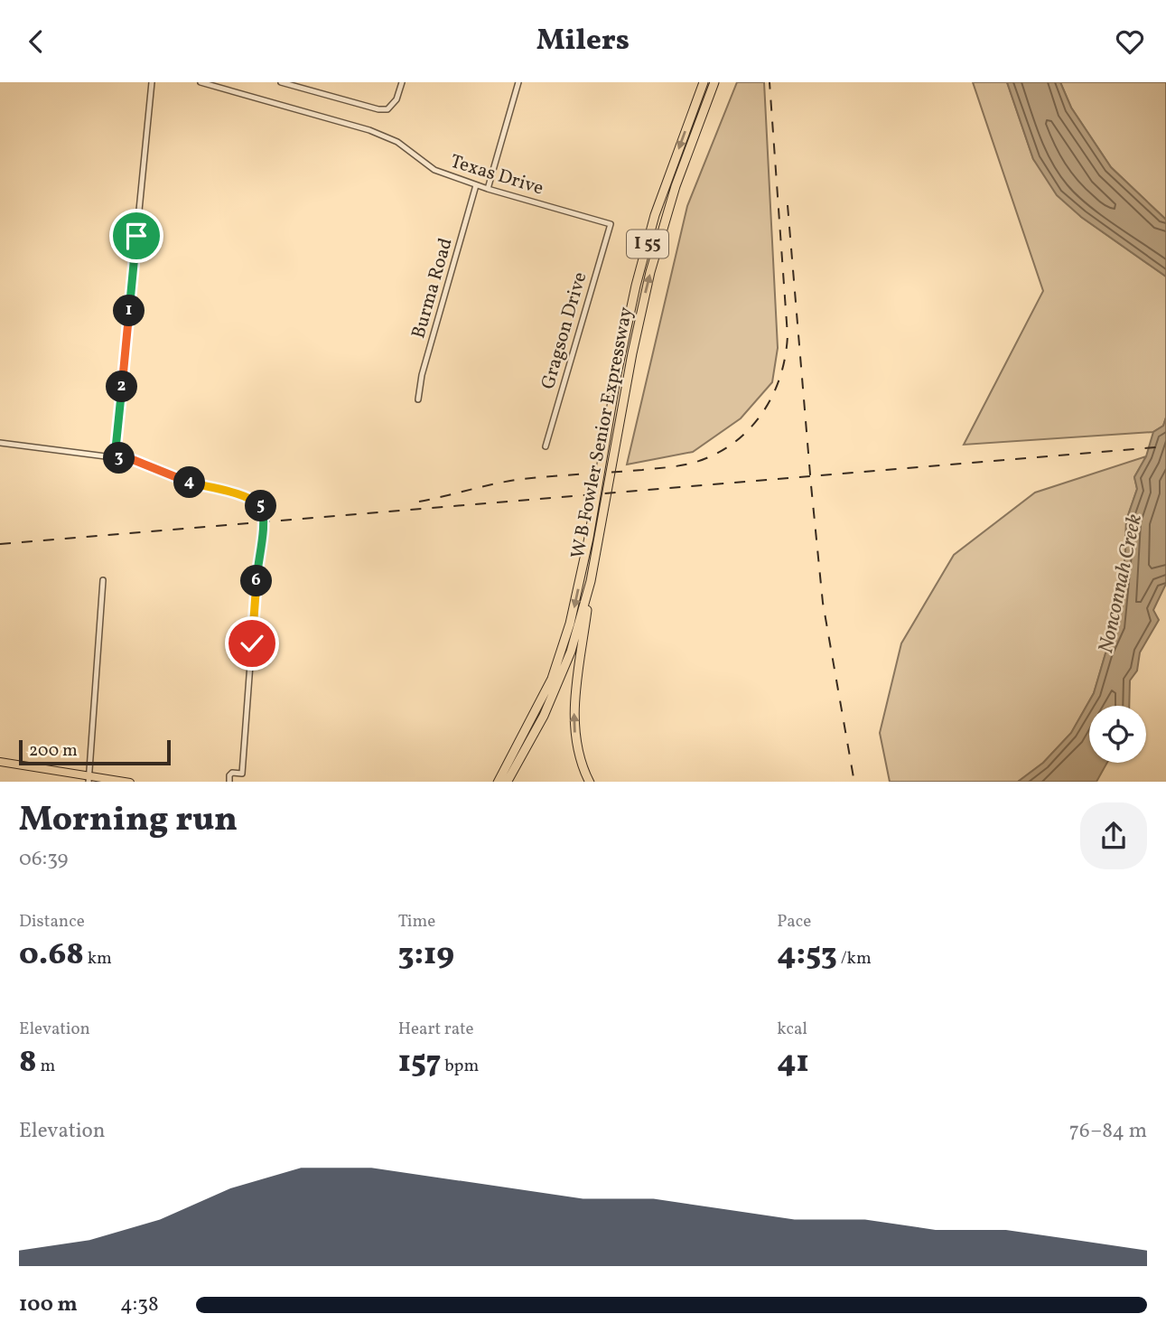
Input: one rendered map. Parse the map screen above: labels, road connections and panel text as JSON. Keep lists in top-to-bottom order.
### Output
{
  "streets": {
    "highway": ["I 55", "W B Fowler Senior Expressway"],
    "street": ["Texas Drive", "Burma Road", "Gragson Drive"]
  },
  "crossings": [
    ["Texas Drive", "Burma Road"],
    ["Texas Drive", "Gragson Drive"]
  ],
  "water": ["Nonconnah Creek"],
  "scale_bar": "200 m",
  "page": {
    "header": "Milers",
    "pins": [
      "1",
      "2",
      "3",
      "4",
      "5",
      "6"
    ],
    "scale": "200 m",
    "heading": ["Morning run", "06:39"],
    "stats": [
      ["Distance", "0.68 km"],
      ["Time", "3:19"],
      ["Pace", "4:53 /km"],
      ["Elevation", "8 m"],
      ["Heart rate", "157 bpm"],
      ["kcal", "41"]
    ],
    "chart": ["Elevation", "76–84 m"],
    "list": [
      {
        "name": "100 m",
        "note": "4:38"
      }
    ]
  }
}
